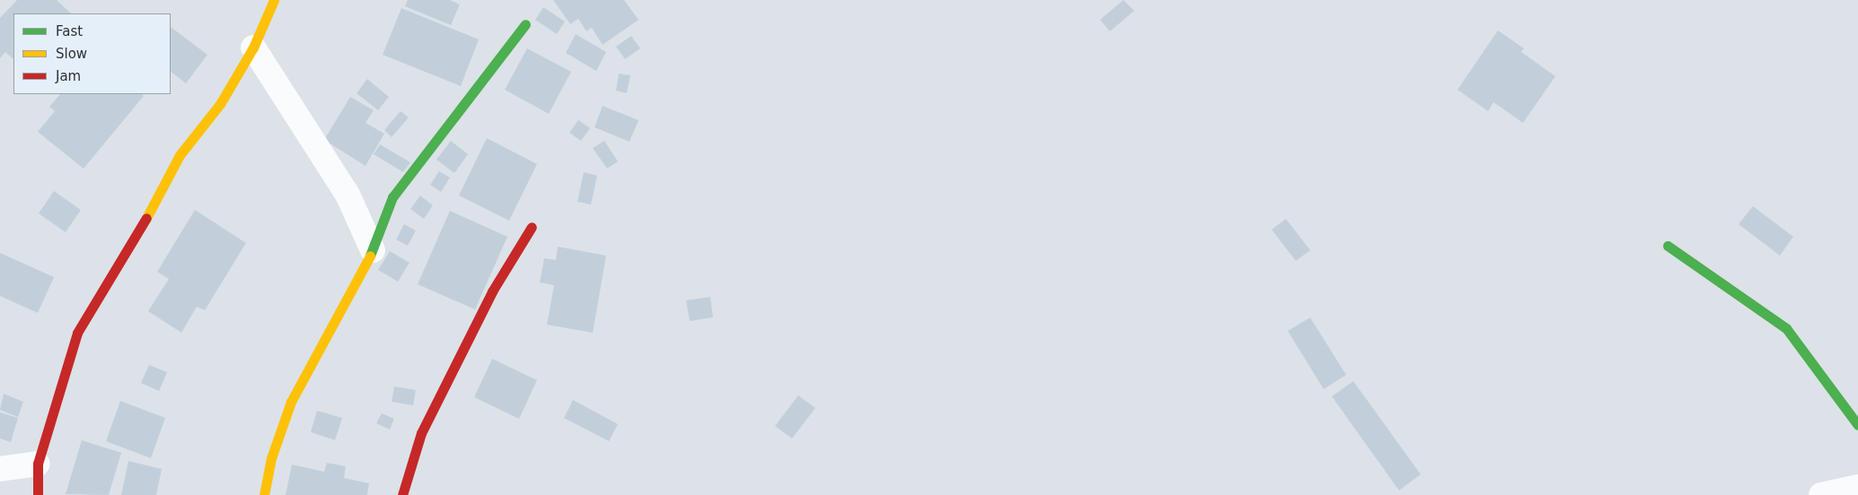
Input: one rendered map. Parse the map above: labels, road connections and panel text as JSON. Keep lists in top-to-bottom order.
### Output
{
  "legend": ["Fast", "Slow", "Jam"]
}
